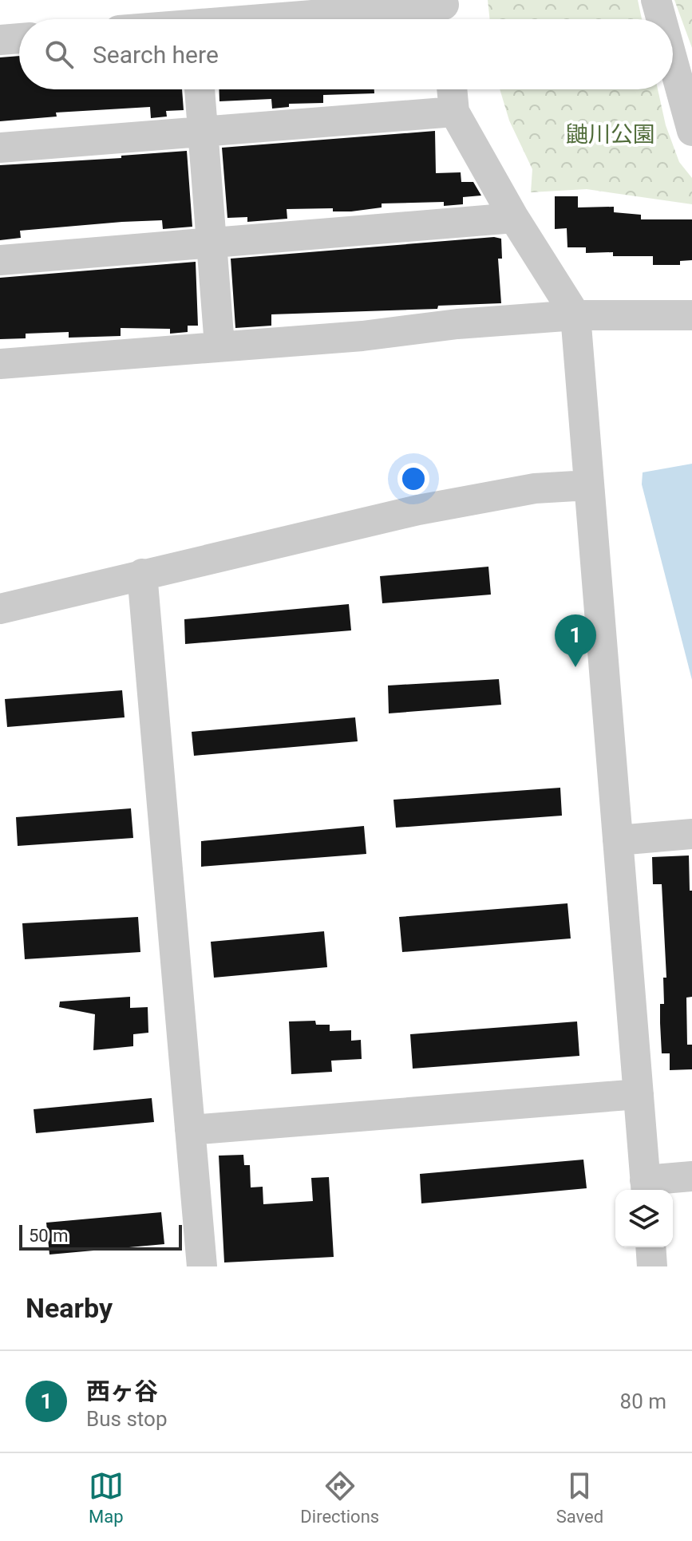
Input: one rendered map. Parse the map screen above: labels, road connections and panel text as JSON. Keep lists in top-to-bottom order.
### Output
{
  "parks": ["鼬川公園"],
  "scale_bar": "50 m",
  "page": {
    "search": "Search here",
    "pins": "1",
    "scale": "50 m",
    "heading": "Nearby",
    "list": [
      {
        "mark": "1",
        "name": "西ヶ谷",
        "note": "Bus stop",
        "value": "80 m"
      }
    ],
    "nav": ["Map", "Directions", "Saved"]
  }
}
